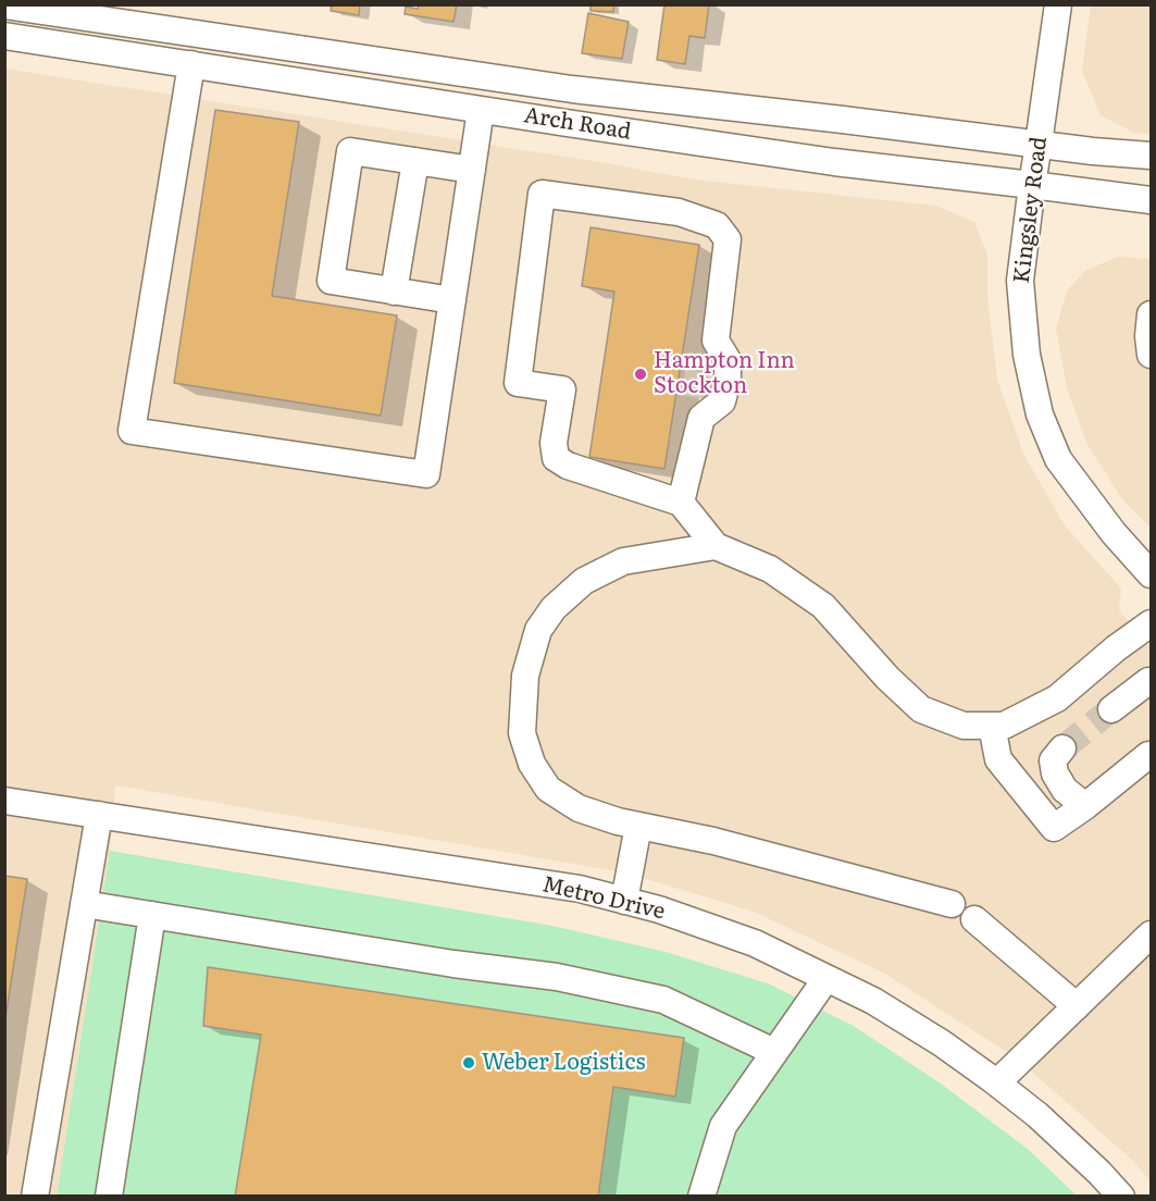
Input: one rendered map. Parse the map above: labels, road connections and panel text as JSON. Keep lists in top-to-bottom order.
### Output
{
  "streets": {
    "street": ["Arch Road", "Kingsley Road", "Metro Drive"]
  },
  "crossings": [
    ["Arch Road", "Kingsley Road"]
  ],
  "places": ["Hampton Inn Stockton", "Weber Logistics"]
}
